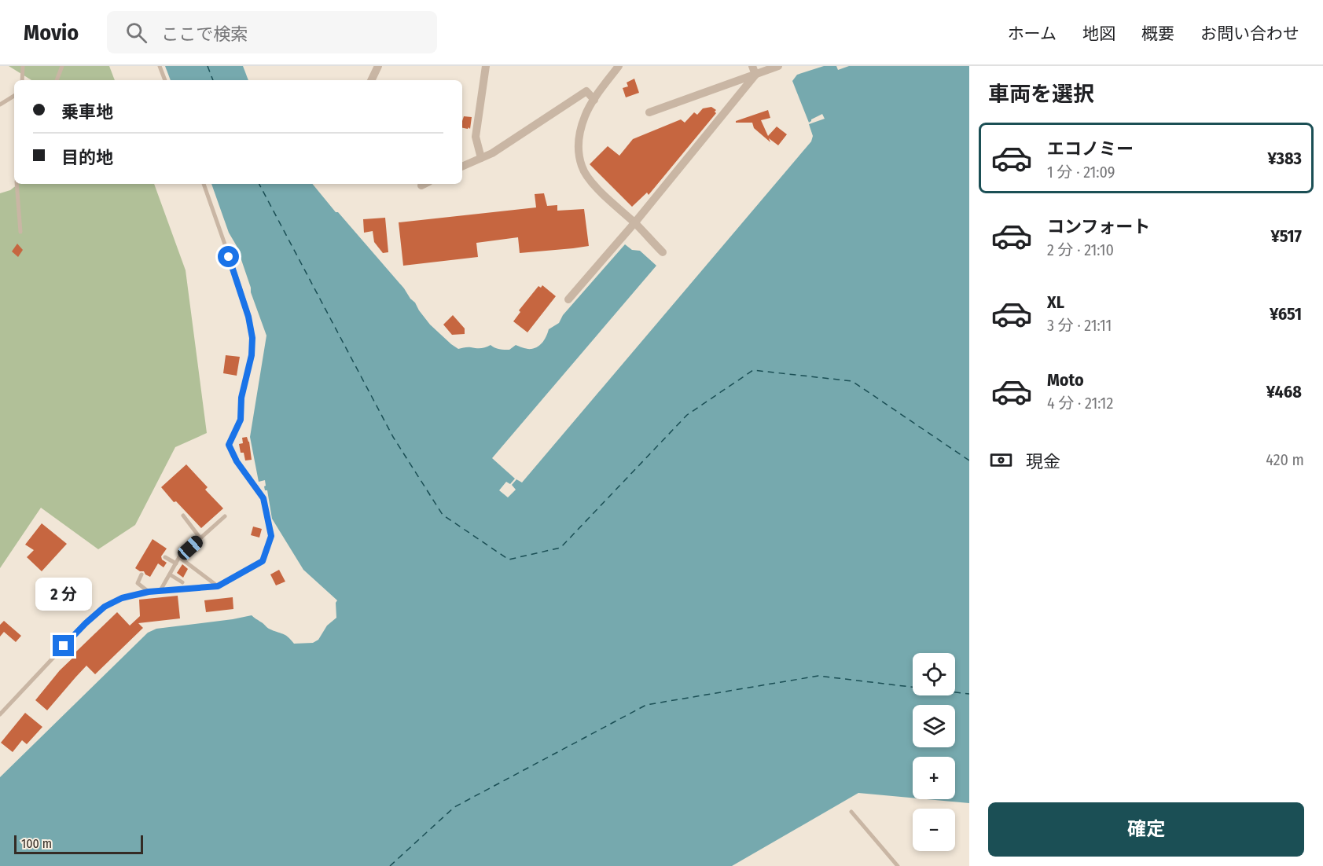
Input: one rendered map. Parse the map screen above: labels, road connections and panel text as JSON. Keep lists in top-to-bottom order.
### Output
{
  "scale_bar": "100 m",
  "page": {
    "header": "Movio",
    "search": "ここで検索",
    "nav": [
      "ホーム",
      "地図",
      "概要",
      "お問い合わせ"
    ],
    "heading": "車両を選択",
    "banner": ["乗車地", "目的地"],
    "list": [
      {
        "name": "エコノミー",
        "note": "1 分 · 21:09",
        "value": "¥383"
      },
      {
        "name": "コンフォート",
        "note": "2 分 · 21:10",
        "value": "¥517"
      },
      {
        "name": "XL",
        "note": "3 分 · 21:11",
        "value": "¥651"
      },
      {
        "name": "Moto",
        "note": "4 分 · 21:12",
        "value": "¥468"
      }
    ],
    "pay": ["現金", "420 m"],
    "bubble": "2 分",
    "map_buttons": ["+", "−"],
    "buttons": "確定",
    "scale": "100 m"
  }
}
